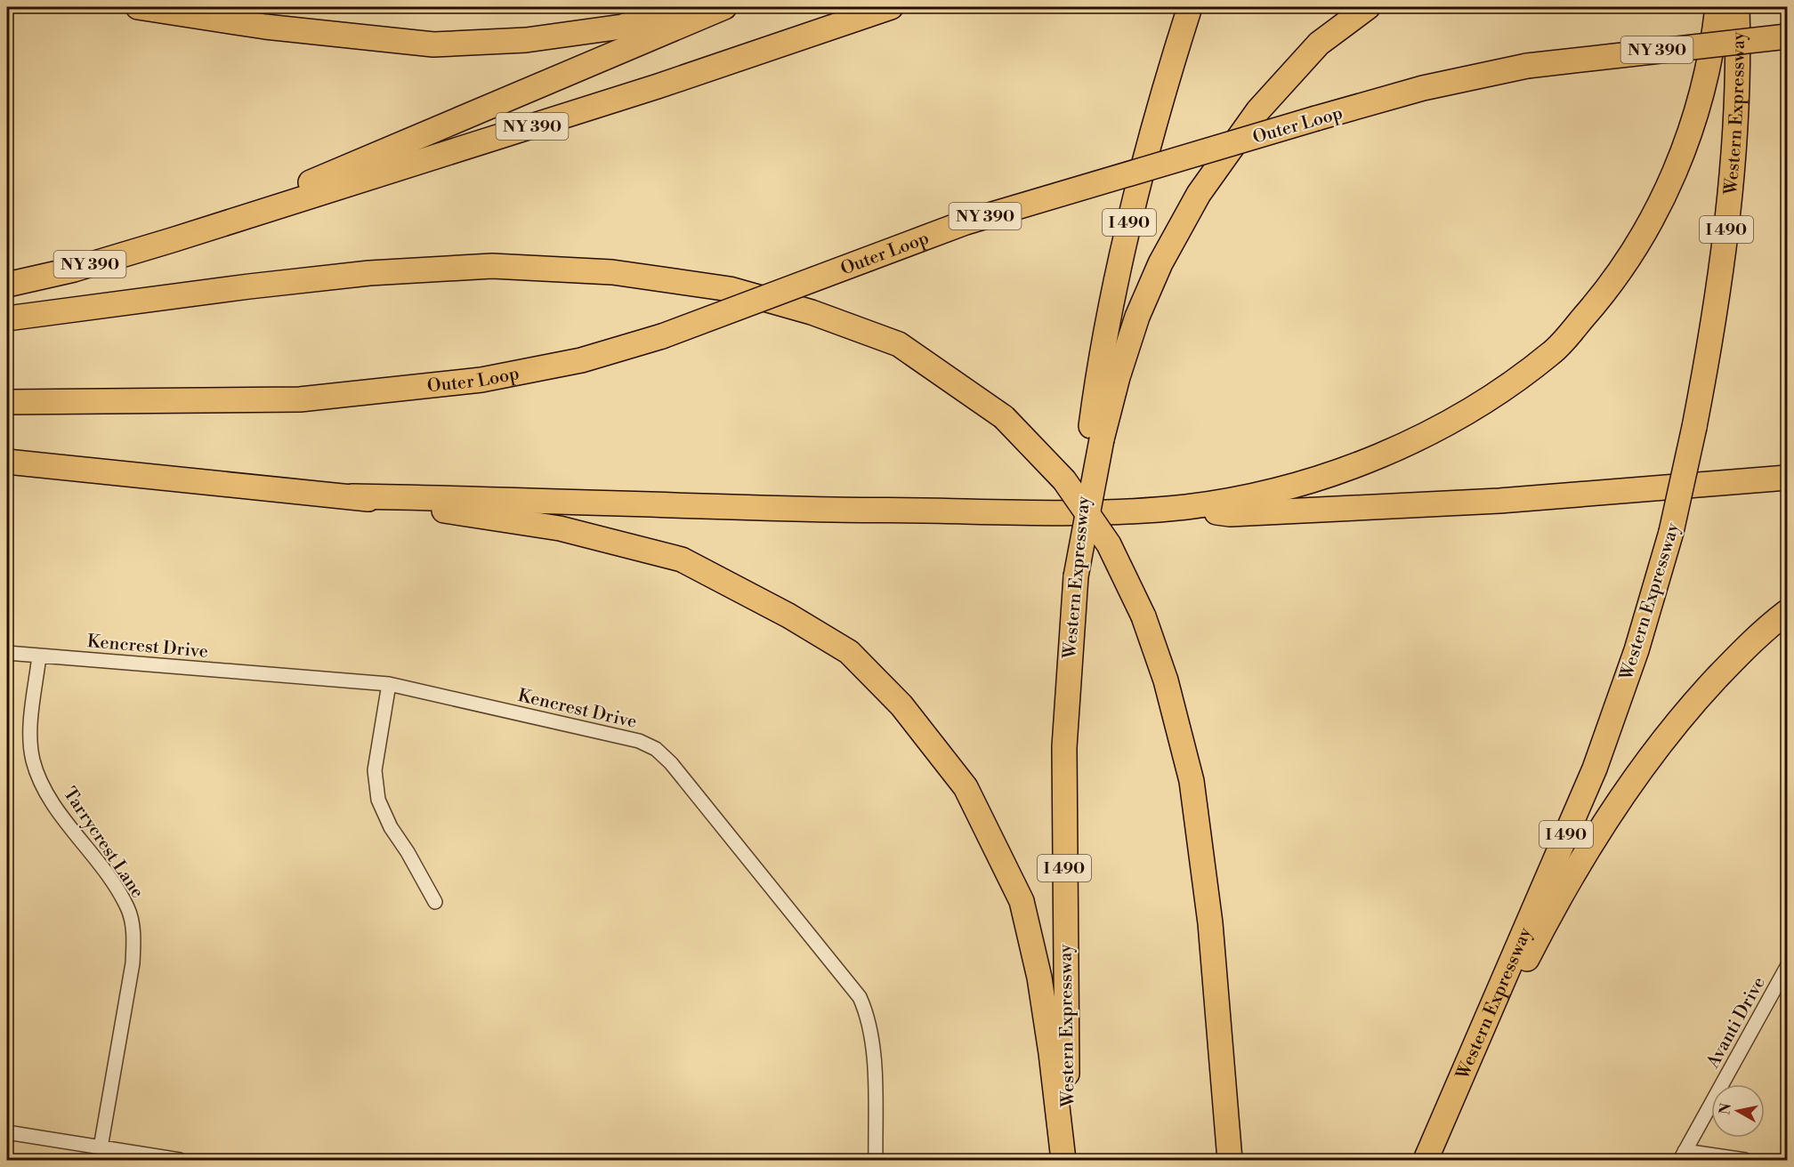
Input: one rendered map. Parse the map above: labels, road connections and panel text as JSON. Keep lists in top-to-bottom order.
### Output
{
  "streets": {
    "highway": [
      "NY 390",
      "Western Expressway",
      "Outer Loop",
      "I 490"
    ],
    "street": ["Kencrest Drive", "Tarrycrest Lane", "Avanti Drive"]
  },
  "crossings": [
    ["Kencrest Drive", "Tarrycrest Lane"]
  ],
  "north": "left"
}
